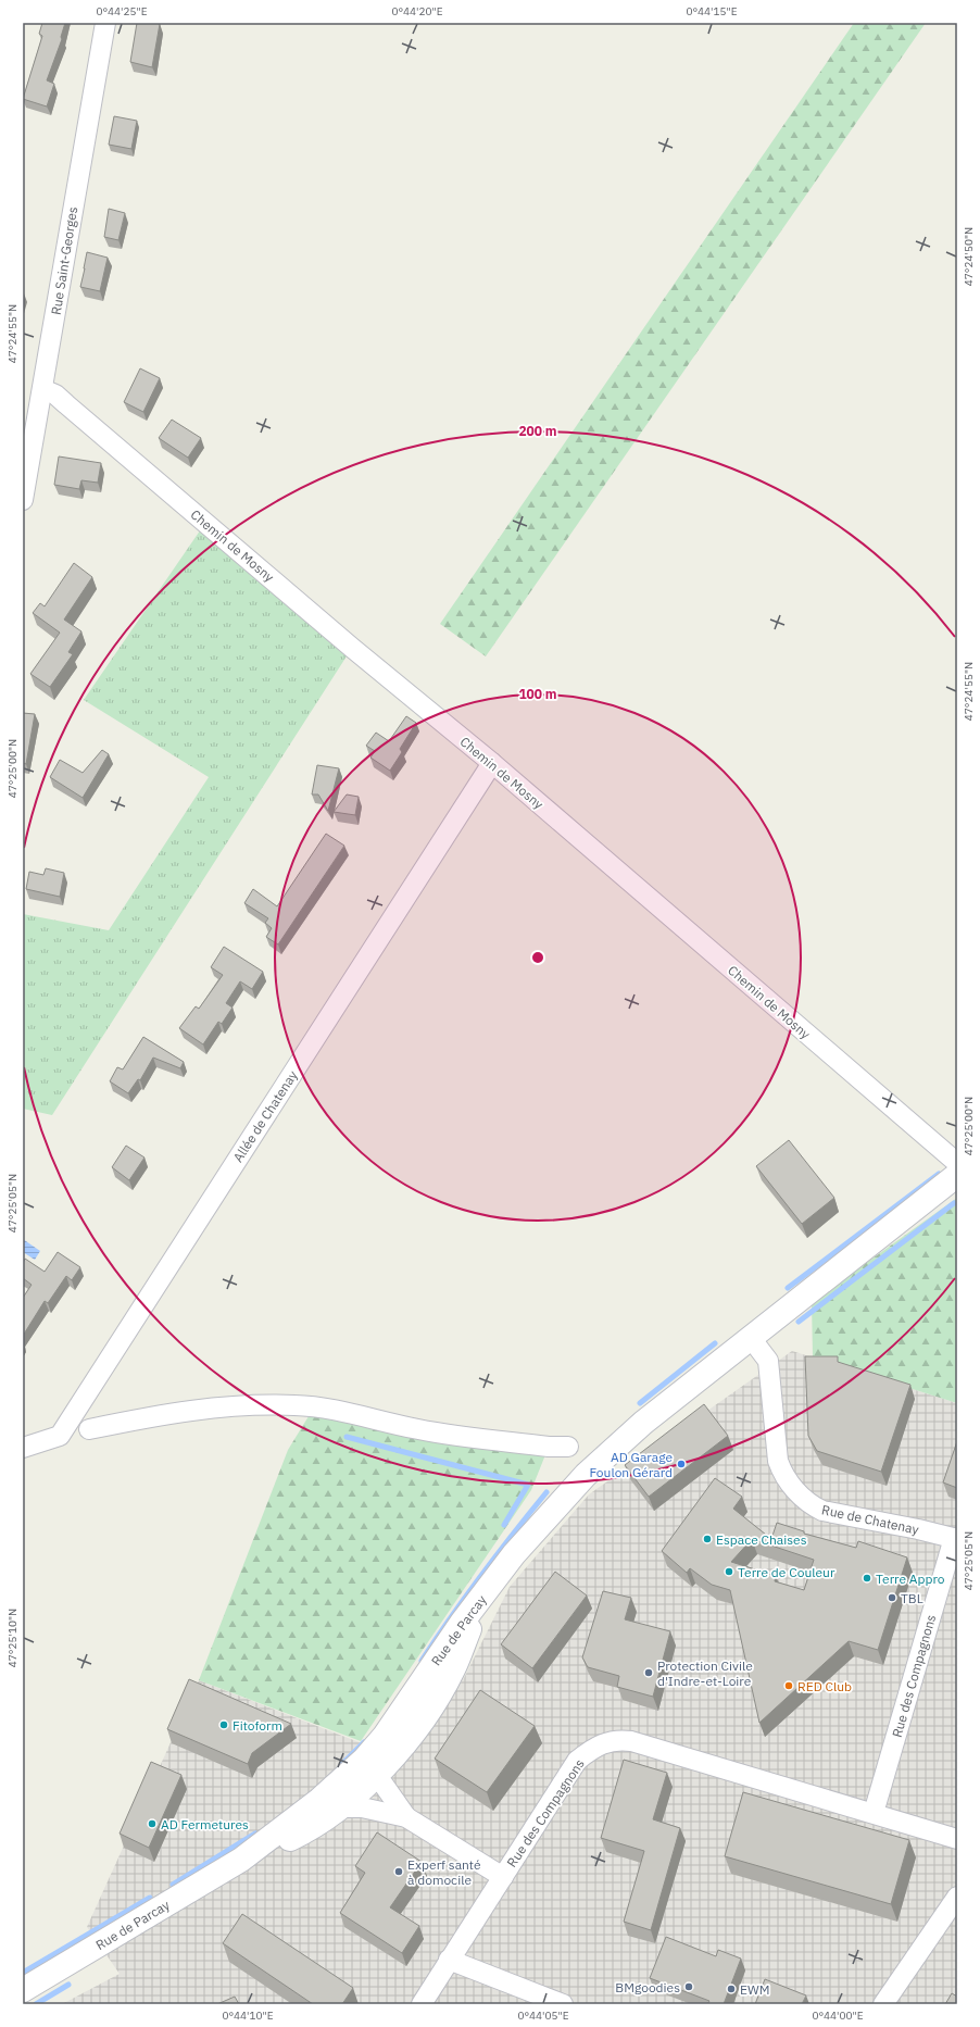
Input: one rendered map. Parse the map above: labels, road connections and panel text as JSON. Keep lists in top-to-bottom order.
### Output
{
  "streets": {
    "street": [
      "Rue Saint-Georges",
      "Chemin de Mosny",
      "Allée de Chatenay",
      "Rue de Chatenay",
      "Rue de Parcay",
      "Rue des Compagnons"
    ]
  },
  "crossings": [
    ["Rue Saint-Georges", "Chemin de Mosny"],
    ["Chemin de Mosny", "Allée de Chatenay"],
    ["Rue de Chatenay", "Rue des Compagnons"],
    ["Rue de Parcay", "Rue des Compagnons"]
  ],
  "places": [
    "AD Garage Foulon Gérard",
    "Espace Chaises",
    "Terre de Couleur",
    "Terre Appro",
    "TBL",
    "Protection Civile d'Indre-et-Loire",
    "RED Club",
    "Fitoform",
    "AD Fermetures",
    "Experf santé à domocile",
    "BMgoodies",
    "EWM"
  ],
  "coordinates": [
    "0°44'25\"E",
    "0°44'20\"E",
    "0°44'15\"E",
    "47°24'50\"N",
    "47°24'55\"N",
    "47°25'00\"N",
    "47°25'05\"N",
    "47°25'10\"N",
    "0°44'10\"E",
    "0°44'05\"E",
    "0°44'00\"E"
  ],
  "rings": ["200 m", "100 m"]
}
